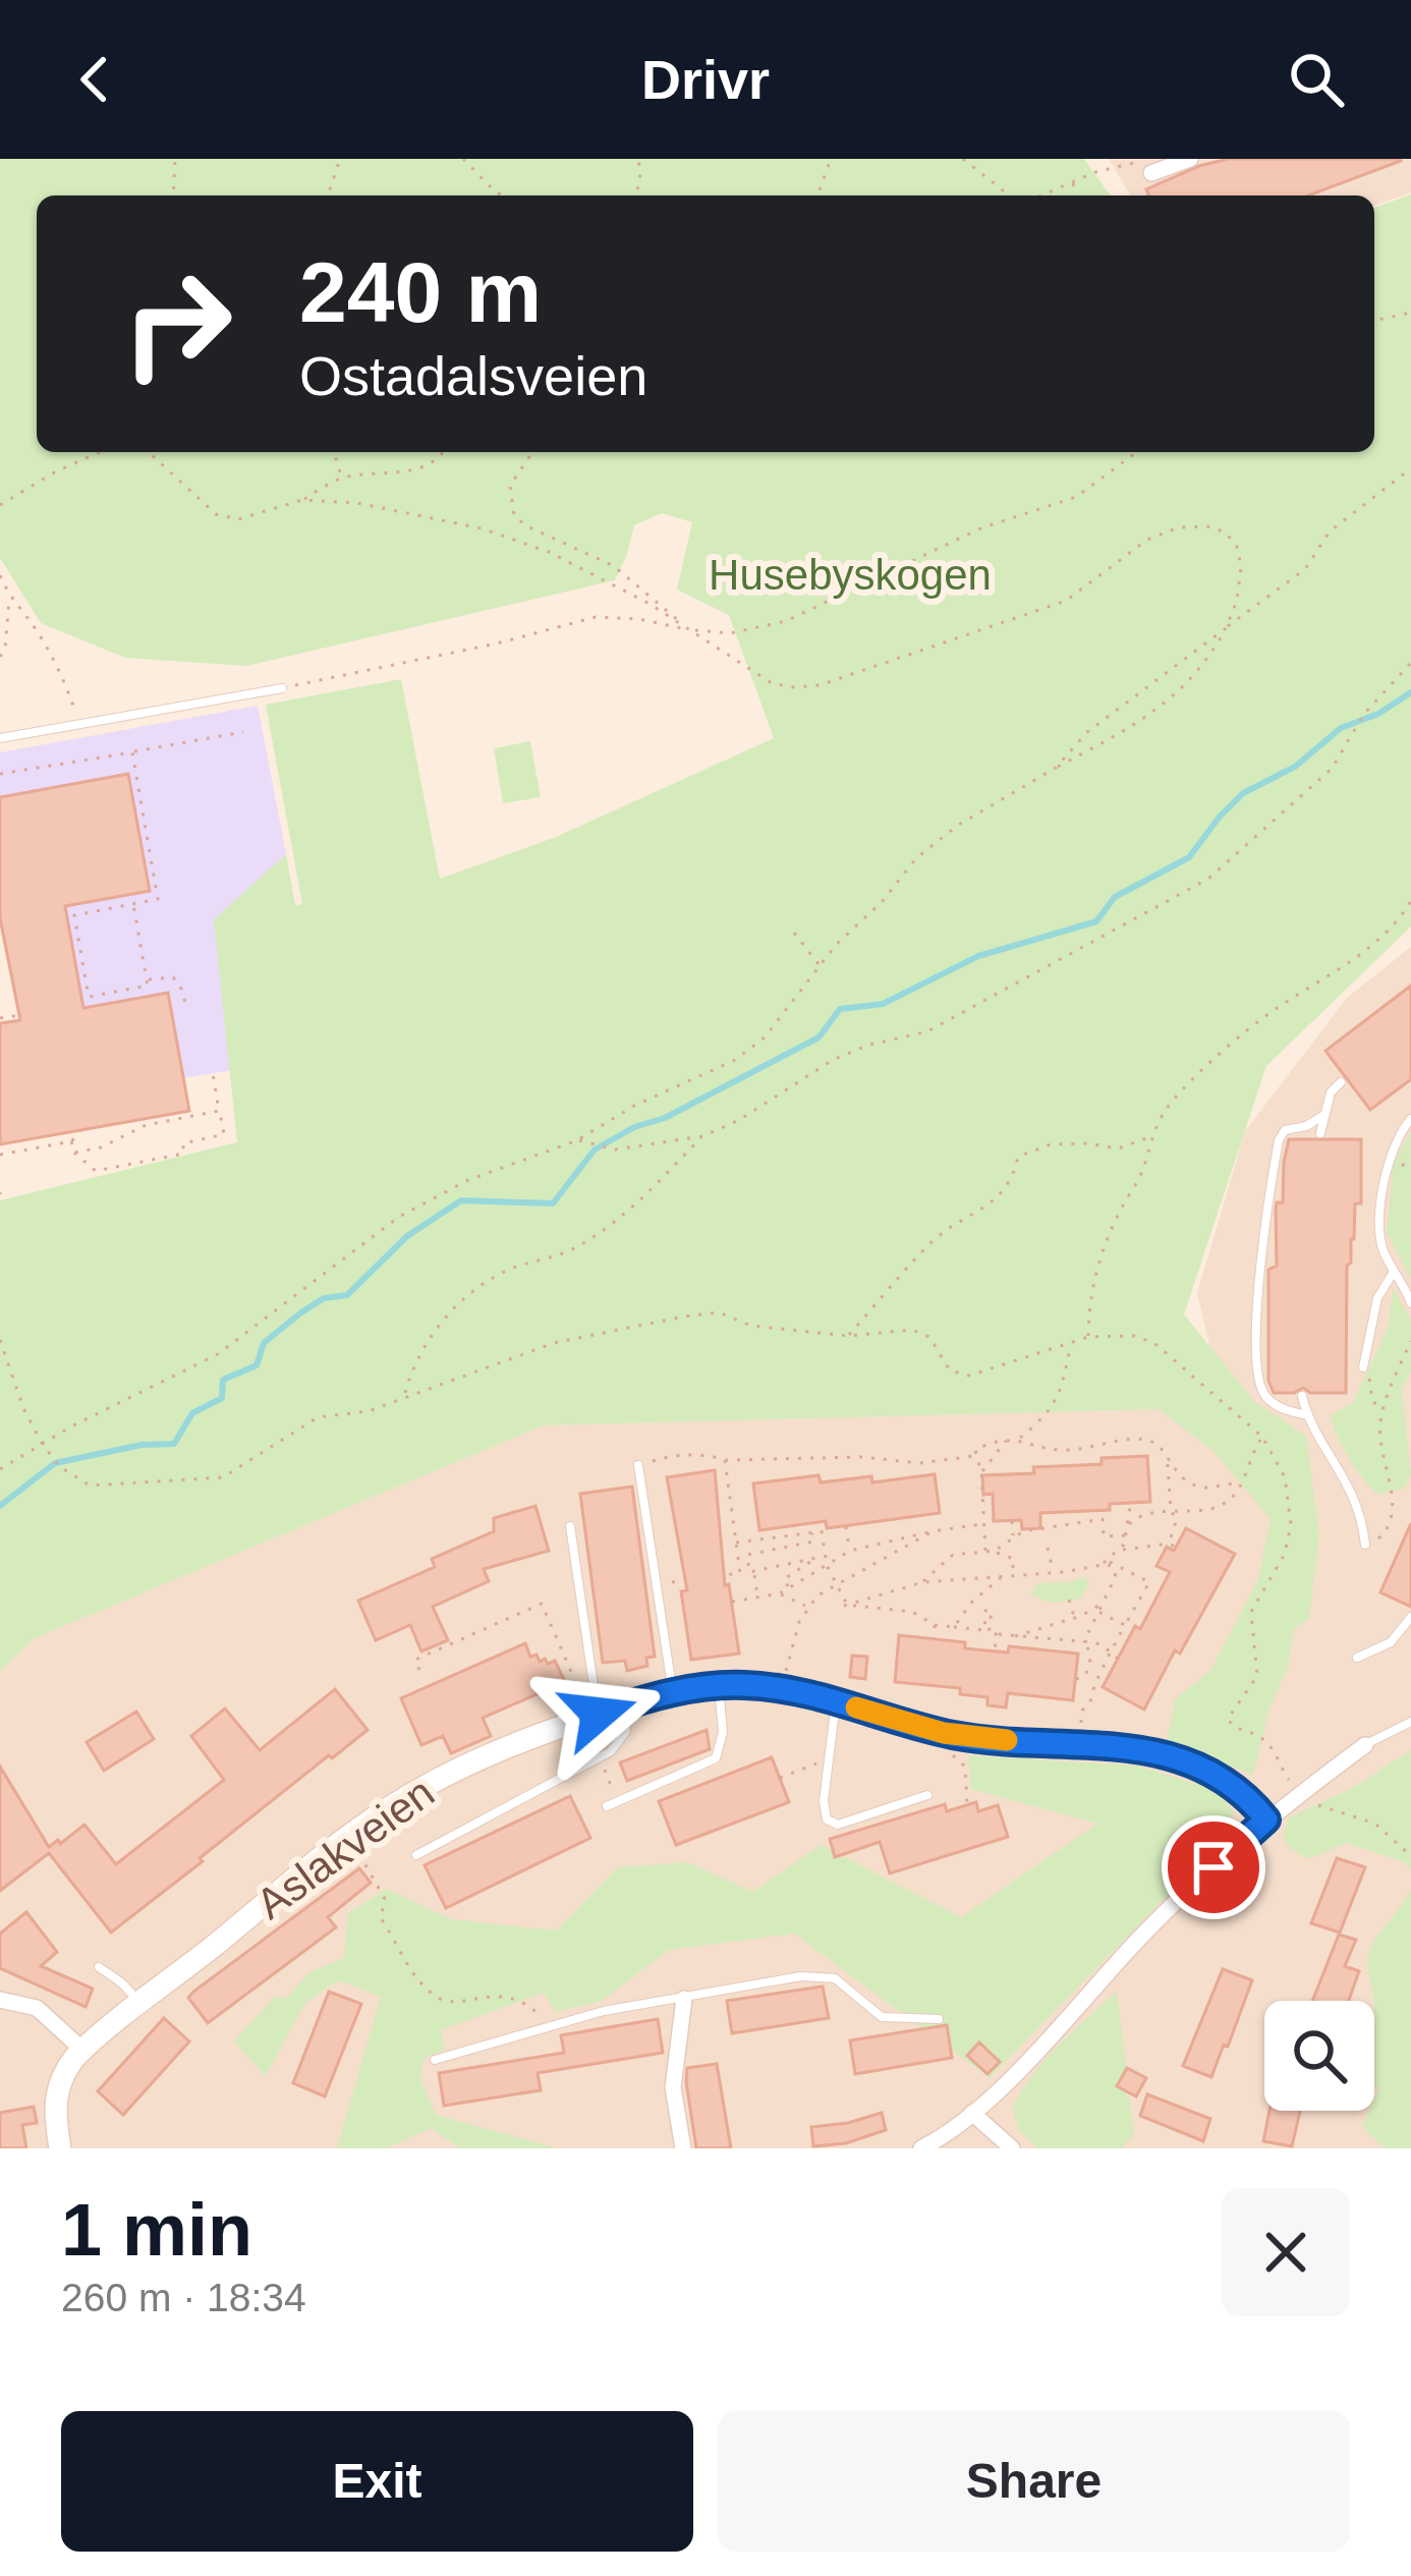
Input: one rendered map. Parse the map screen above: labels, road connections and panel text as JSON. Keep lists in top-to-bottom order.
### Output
{
  "streets": {
    "street": ["Aslakveien"]
  },
  "parks": ["Husebyskogen"],
  "page": {
    "header": "Drivr",
    "turn": ["240 m", "Ostadalsveien"],
    "heading": ["1 min", "260 m · 18:34"],
    "buttons": ["Exit", "Share"]
  }
}
